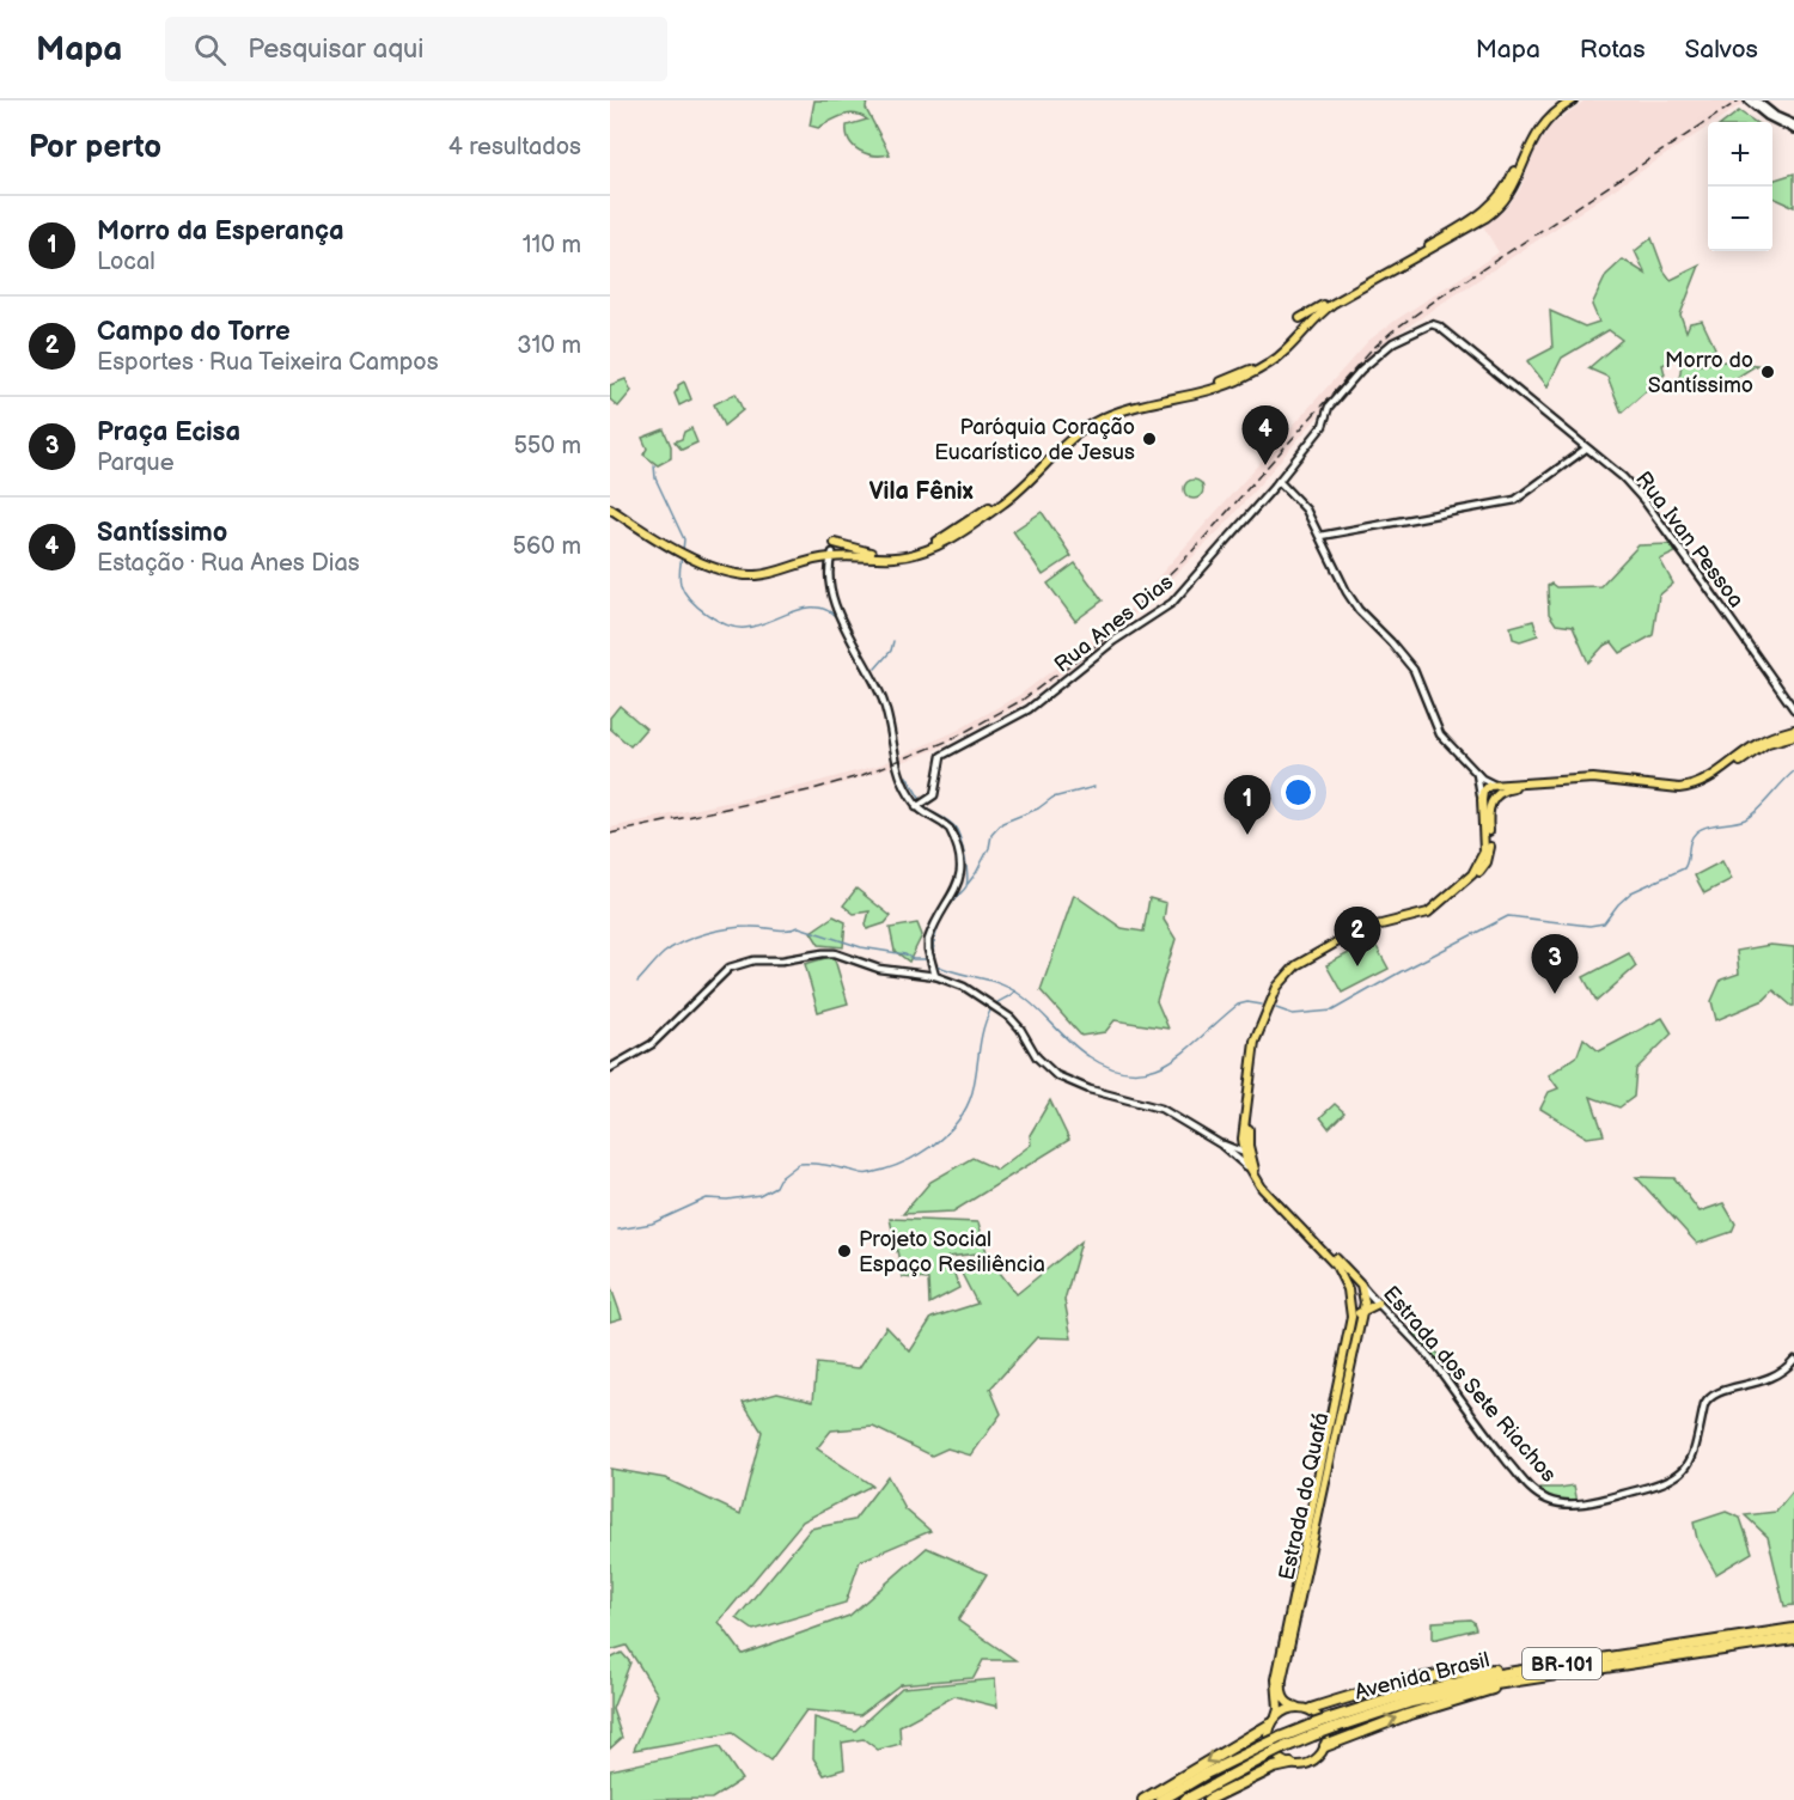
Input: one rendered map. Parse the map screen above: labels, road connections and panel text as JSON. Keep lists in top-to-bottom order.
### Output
{
  "streets": {
    "highway": ["BR-101", "Avenida Brasil"],
    "main road": ["Estrada dos Sete Riachos", "Estrada do Quafá"],
    "street": ["Rua Ivan Pessoa", "Rua Anes Dias"]
  },
  "crossings": [
    ["Rua Ivan Pessoa", "Rua Anes Dias"],
    ["Estrada dos Sete Riachos", "Estrada do Quafá"]
  ],
  "districts": ["Vila Fênix"],
  "places": ["Morro do Santíssimo", "Paróquia Coração Eucarístico de Jesus", "Projeto Social Espaço Resiliência"],
  "page": {
    "header": "Mapa",
    "search": "Pesquisar aqui",
    "nav": ["Mapa", "Rotas", "Salvos"],
    "heading": ["Por perto", "4 resultados"],
    "map_buttons": ["+", "−"],
    "list": [
      {
        "mark": "1",
        "name": "Morro da Esperança",
        "note": "Local",
        "value": "110 m"
      },
      {
        "mark": "2",
        "name": "Campo do Torre",
        "note": "Esportes · Rua Teixeira Campos",
        "value": "310 m"
      },
      {
        "mark": "3",
        "name": "Praça Ecisa",
        "note": "Parque",
        "value": "550 m"
      },
      {
        "mark": "4",
        "name": "Santíssimo",
        "note": "Estação · Rua Anes Dias",
        "value": "560 m"
      }
    ],
    "pins": [
      "4",
      "1",
      "2",
      "3"
    ]
  }
}
